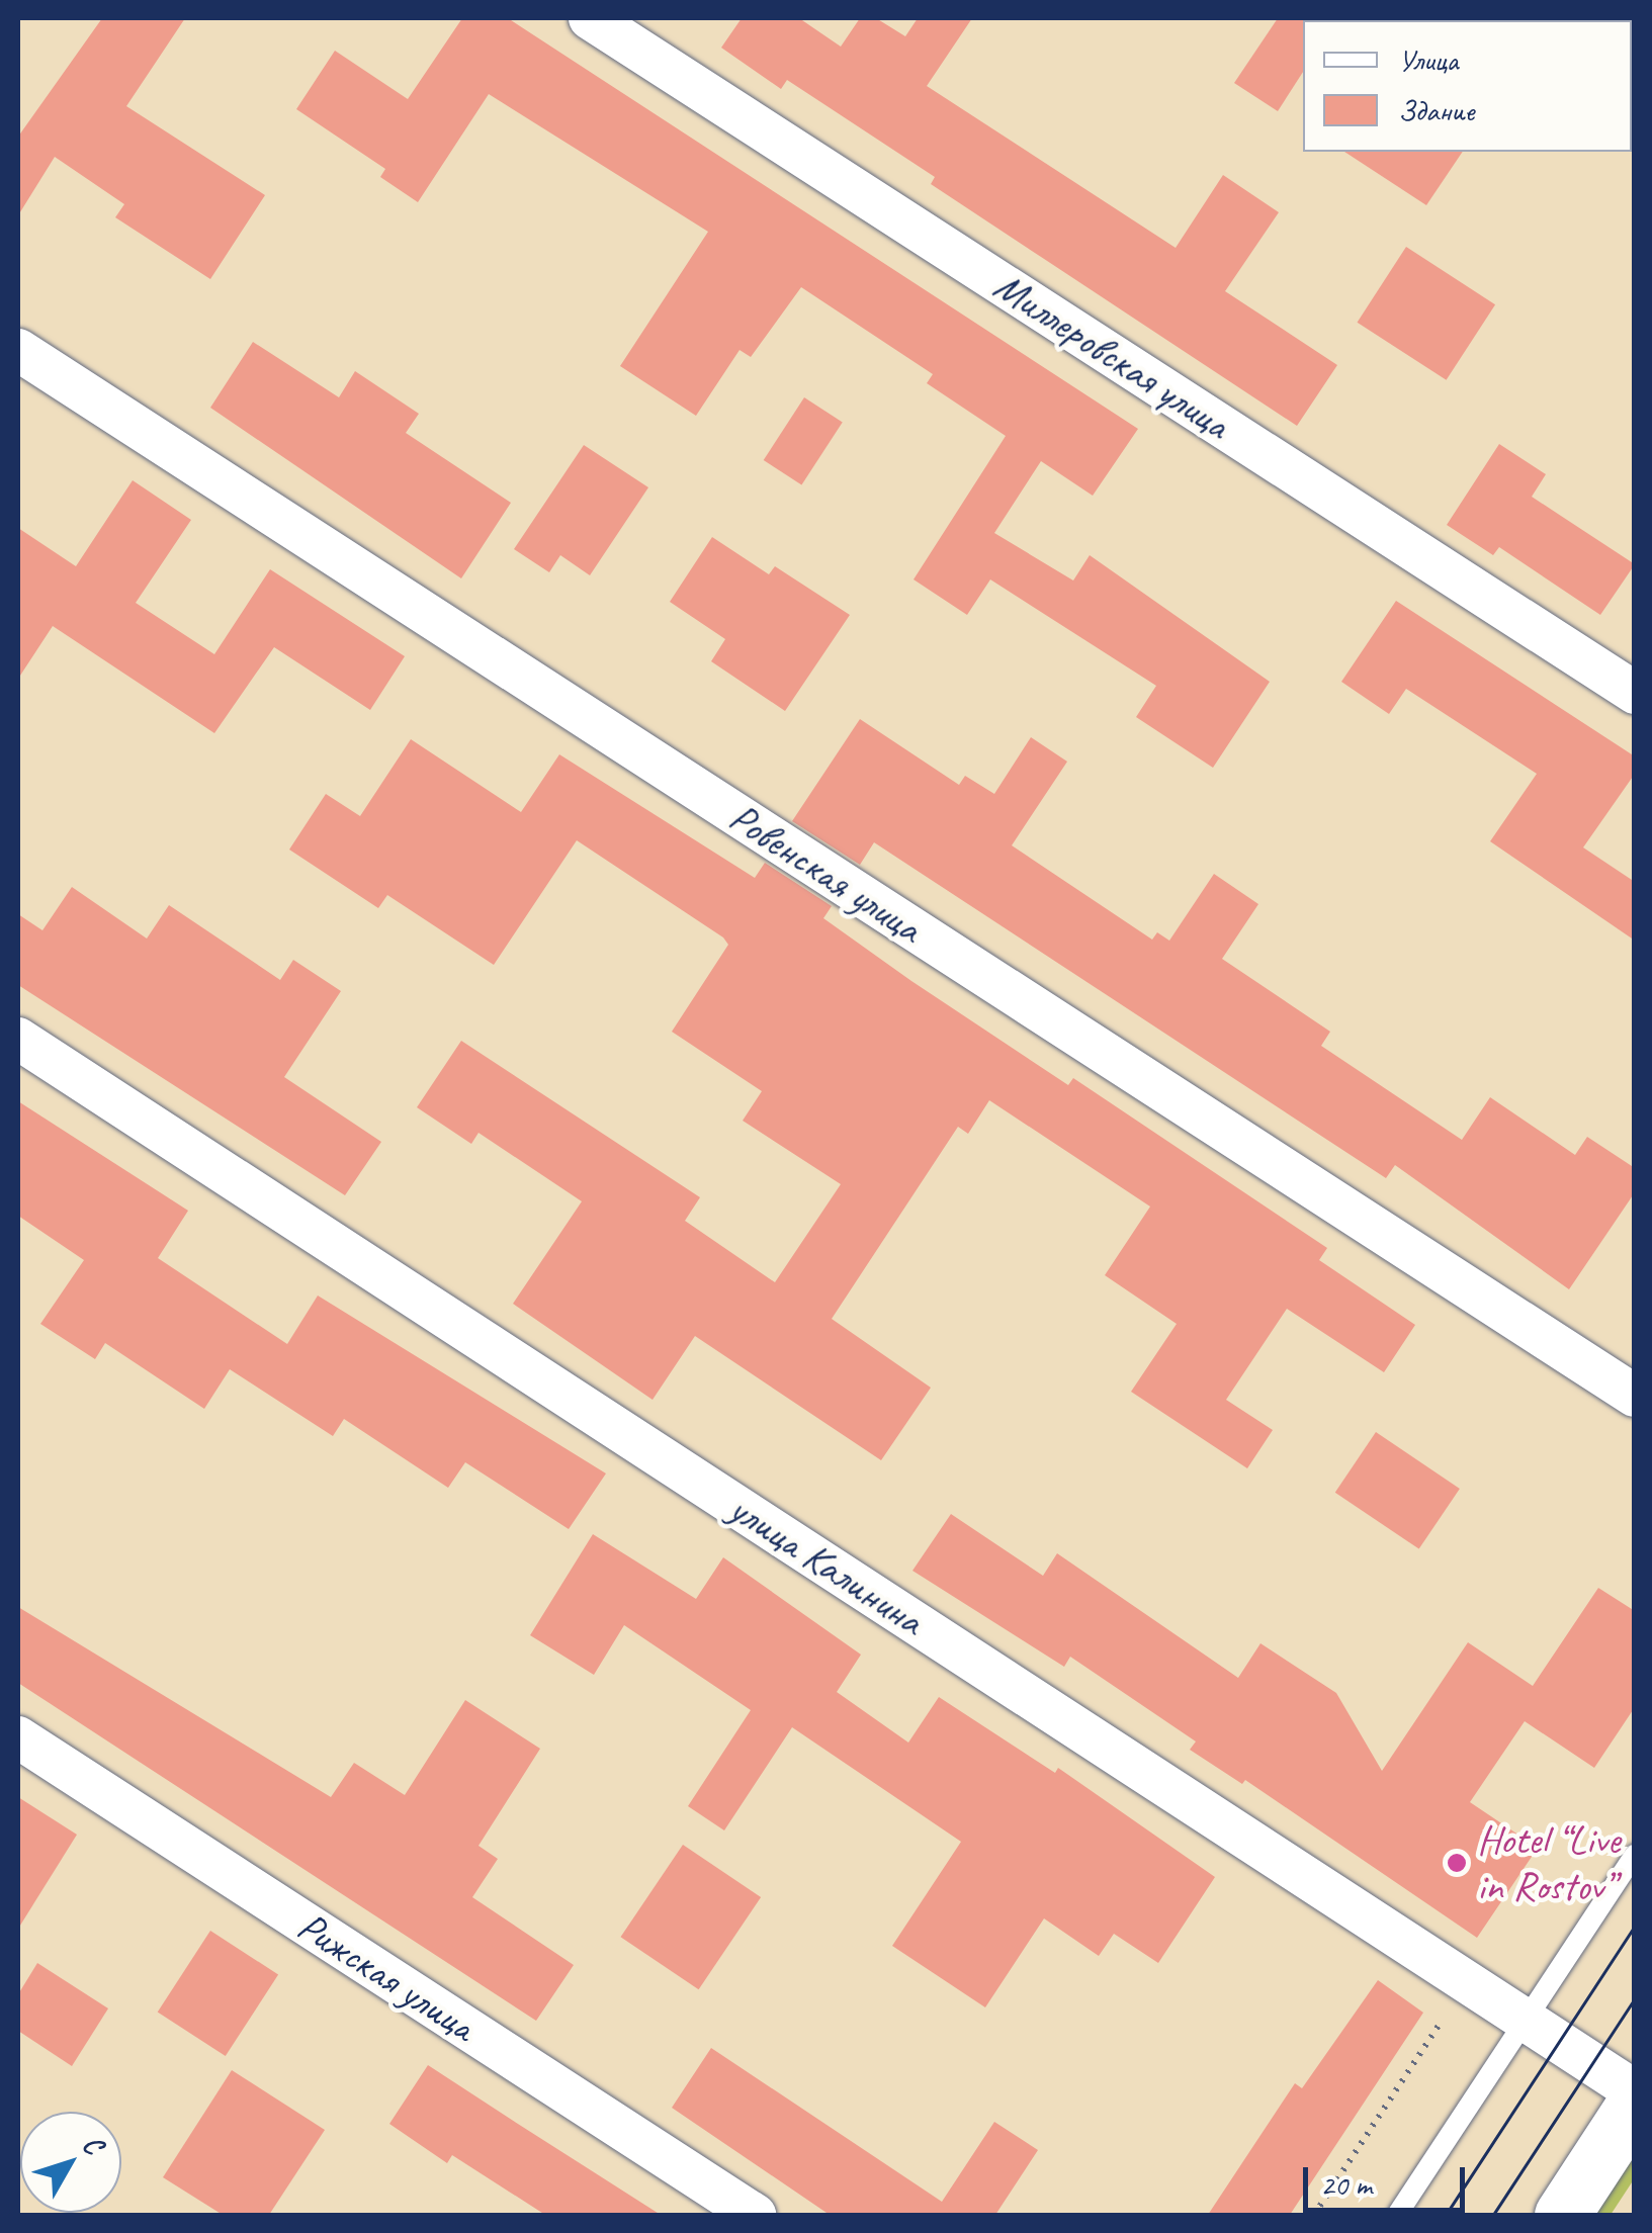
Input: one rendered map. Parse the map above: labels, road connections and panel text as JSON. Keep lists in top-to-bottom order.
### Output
{
  "streets": {
    "street": [
      "Миллеровская улица",
      "Ровенская улица",
      "улица Калинина",
      "Рижская улица"
    ]
  },
  "places": ["Hotel “Live in Rostov”"],
  "legend": ["Улица", "Здание"],
  "scale_bar": "20 m",
  "north": "top right"
}
